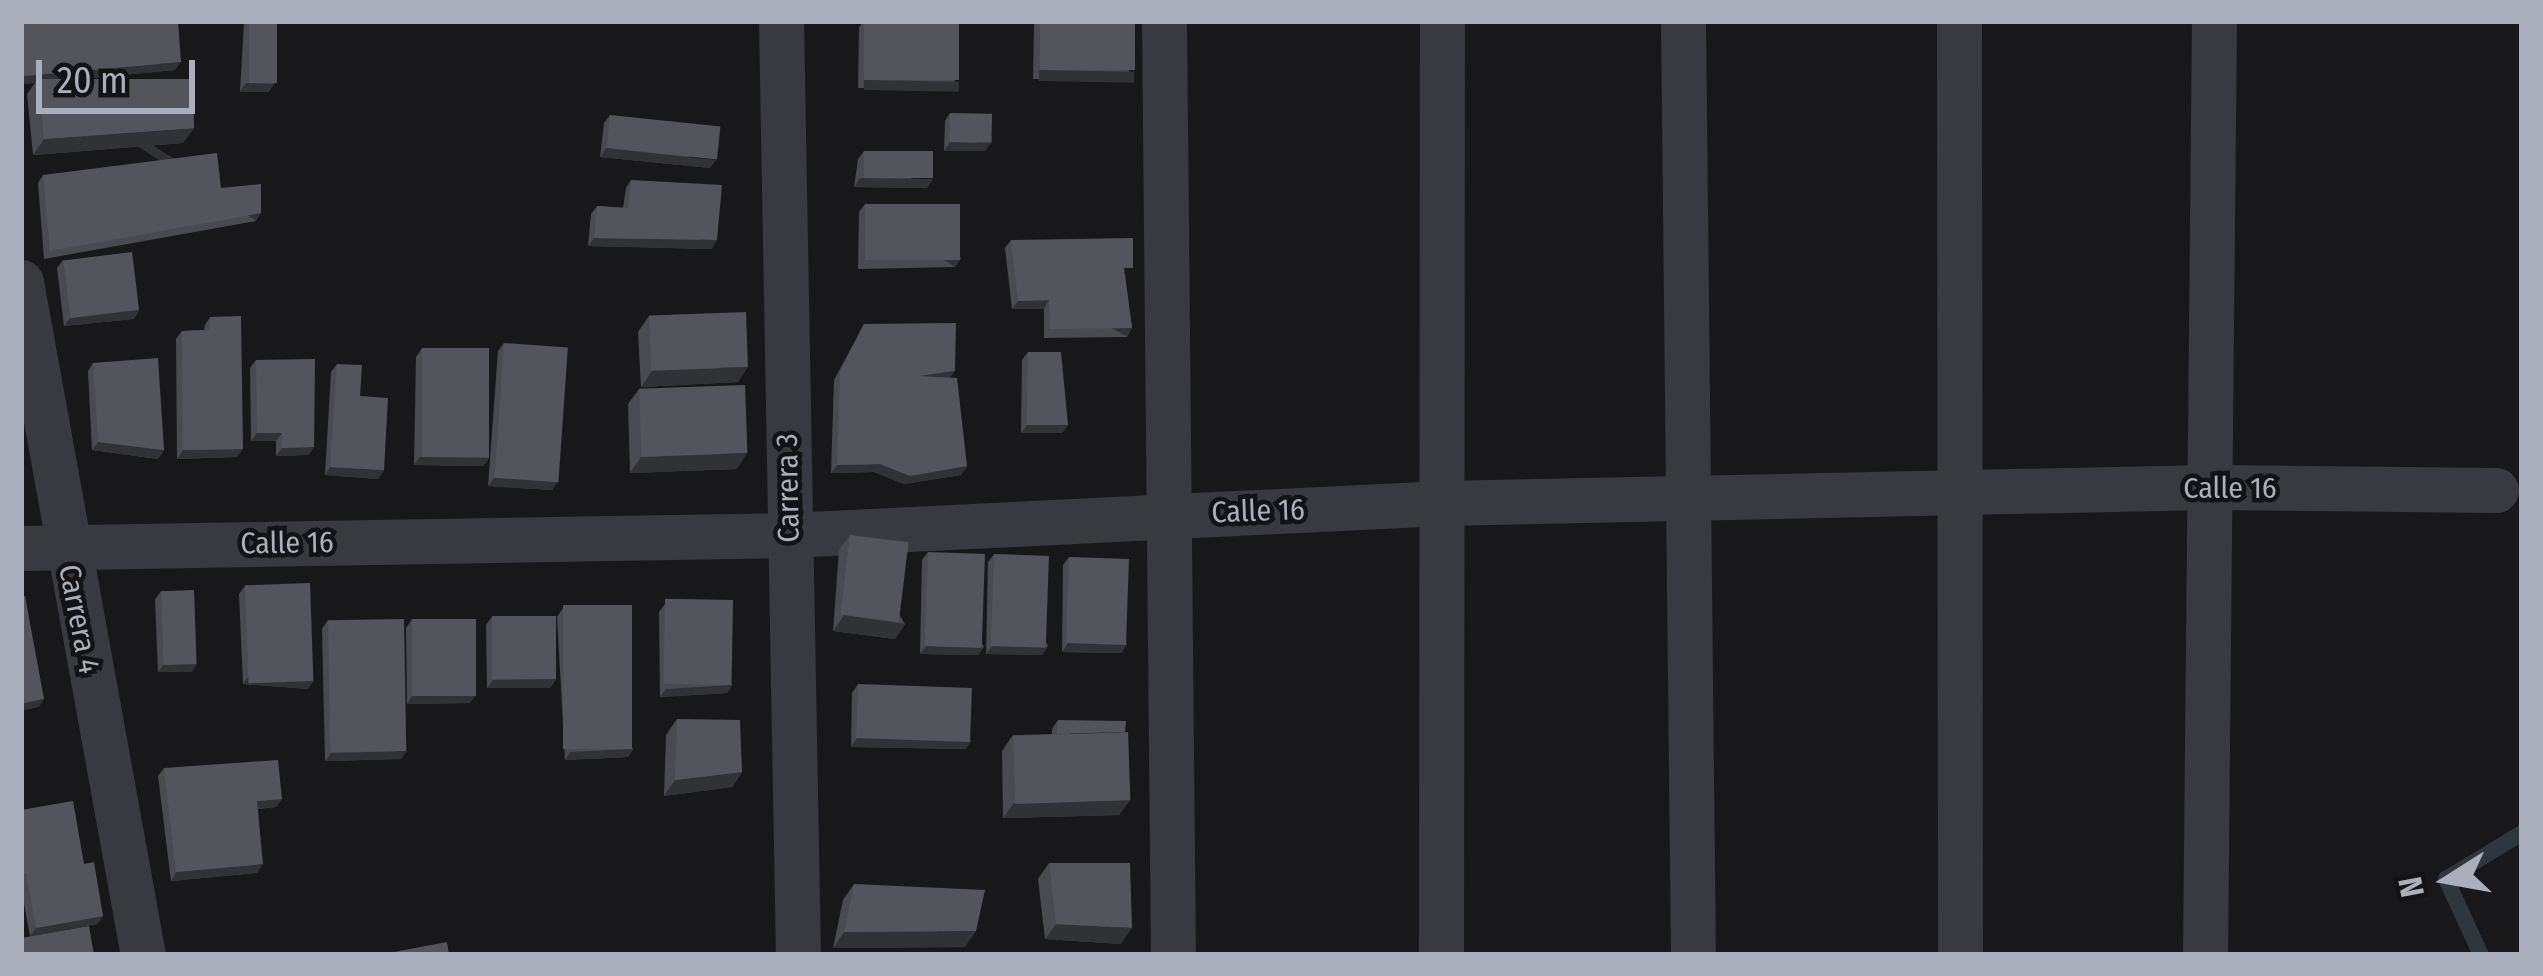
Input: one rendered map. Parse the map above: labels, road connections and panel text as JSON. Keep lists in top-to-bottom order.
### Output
{
  "streets": {
    "street": ["Carrera 3", "Calle 16", "Carrera 4"]
  },
  "crossings": [
    ["Carrera 3", "Calle 16"],
    ["Calle 16", "Carrera 4"]
  ],
  "scale_bar": "20 m",
  "north": "left"
}
